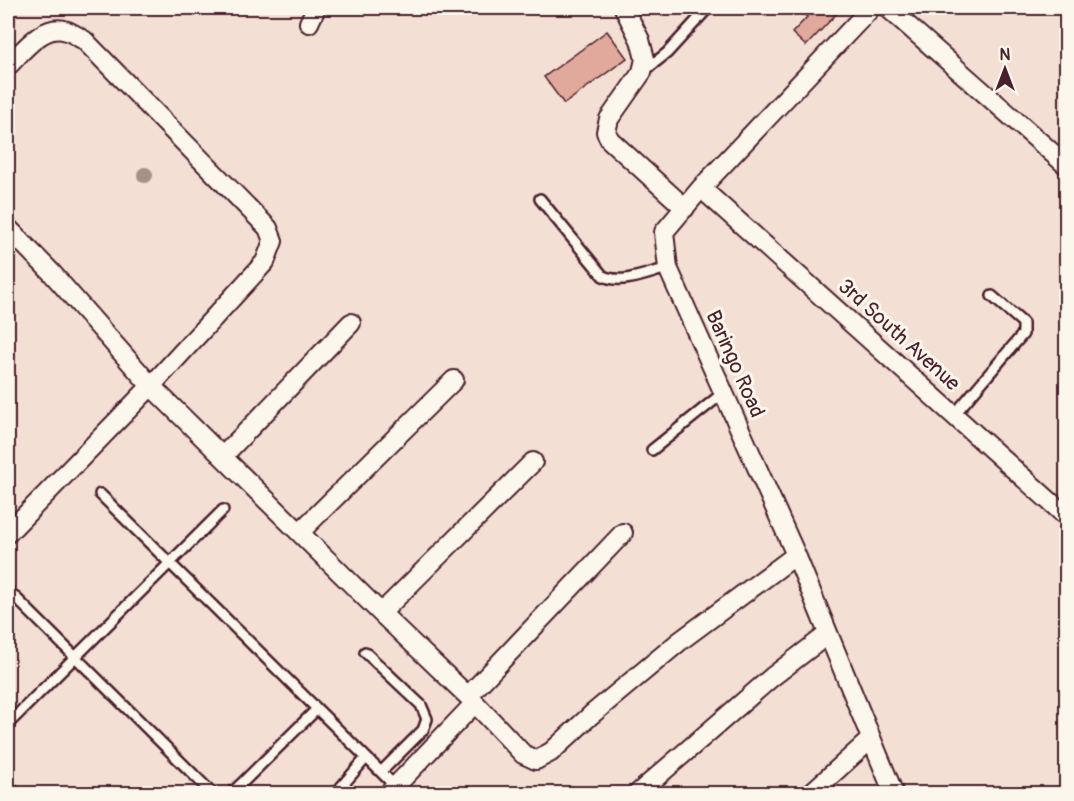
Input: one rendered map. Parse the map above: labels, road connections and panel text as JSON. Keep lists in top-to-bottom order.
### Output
{
  "streets": {
    "street": ["3rd South Avenue", "Baringo Road"]
  },
  "crossings": [
    ["3rd South Avenue", "Baringo Road"]
  ],
  "north": "top"
}
